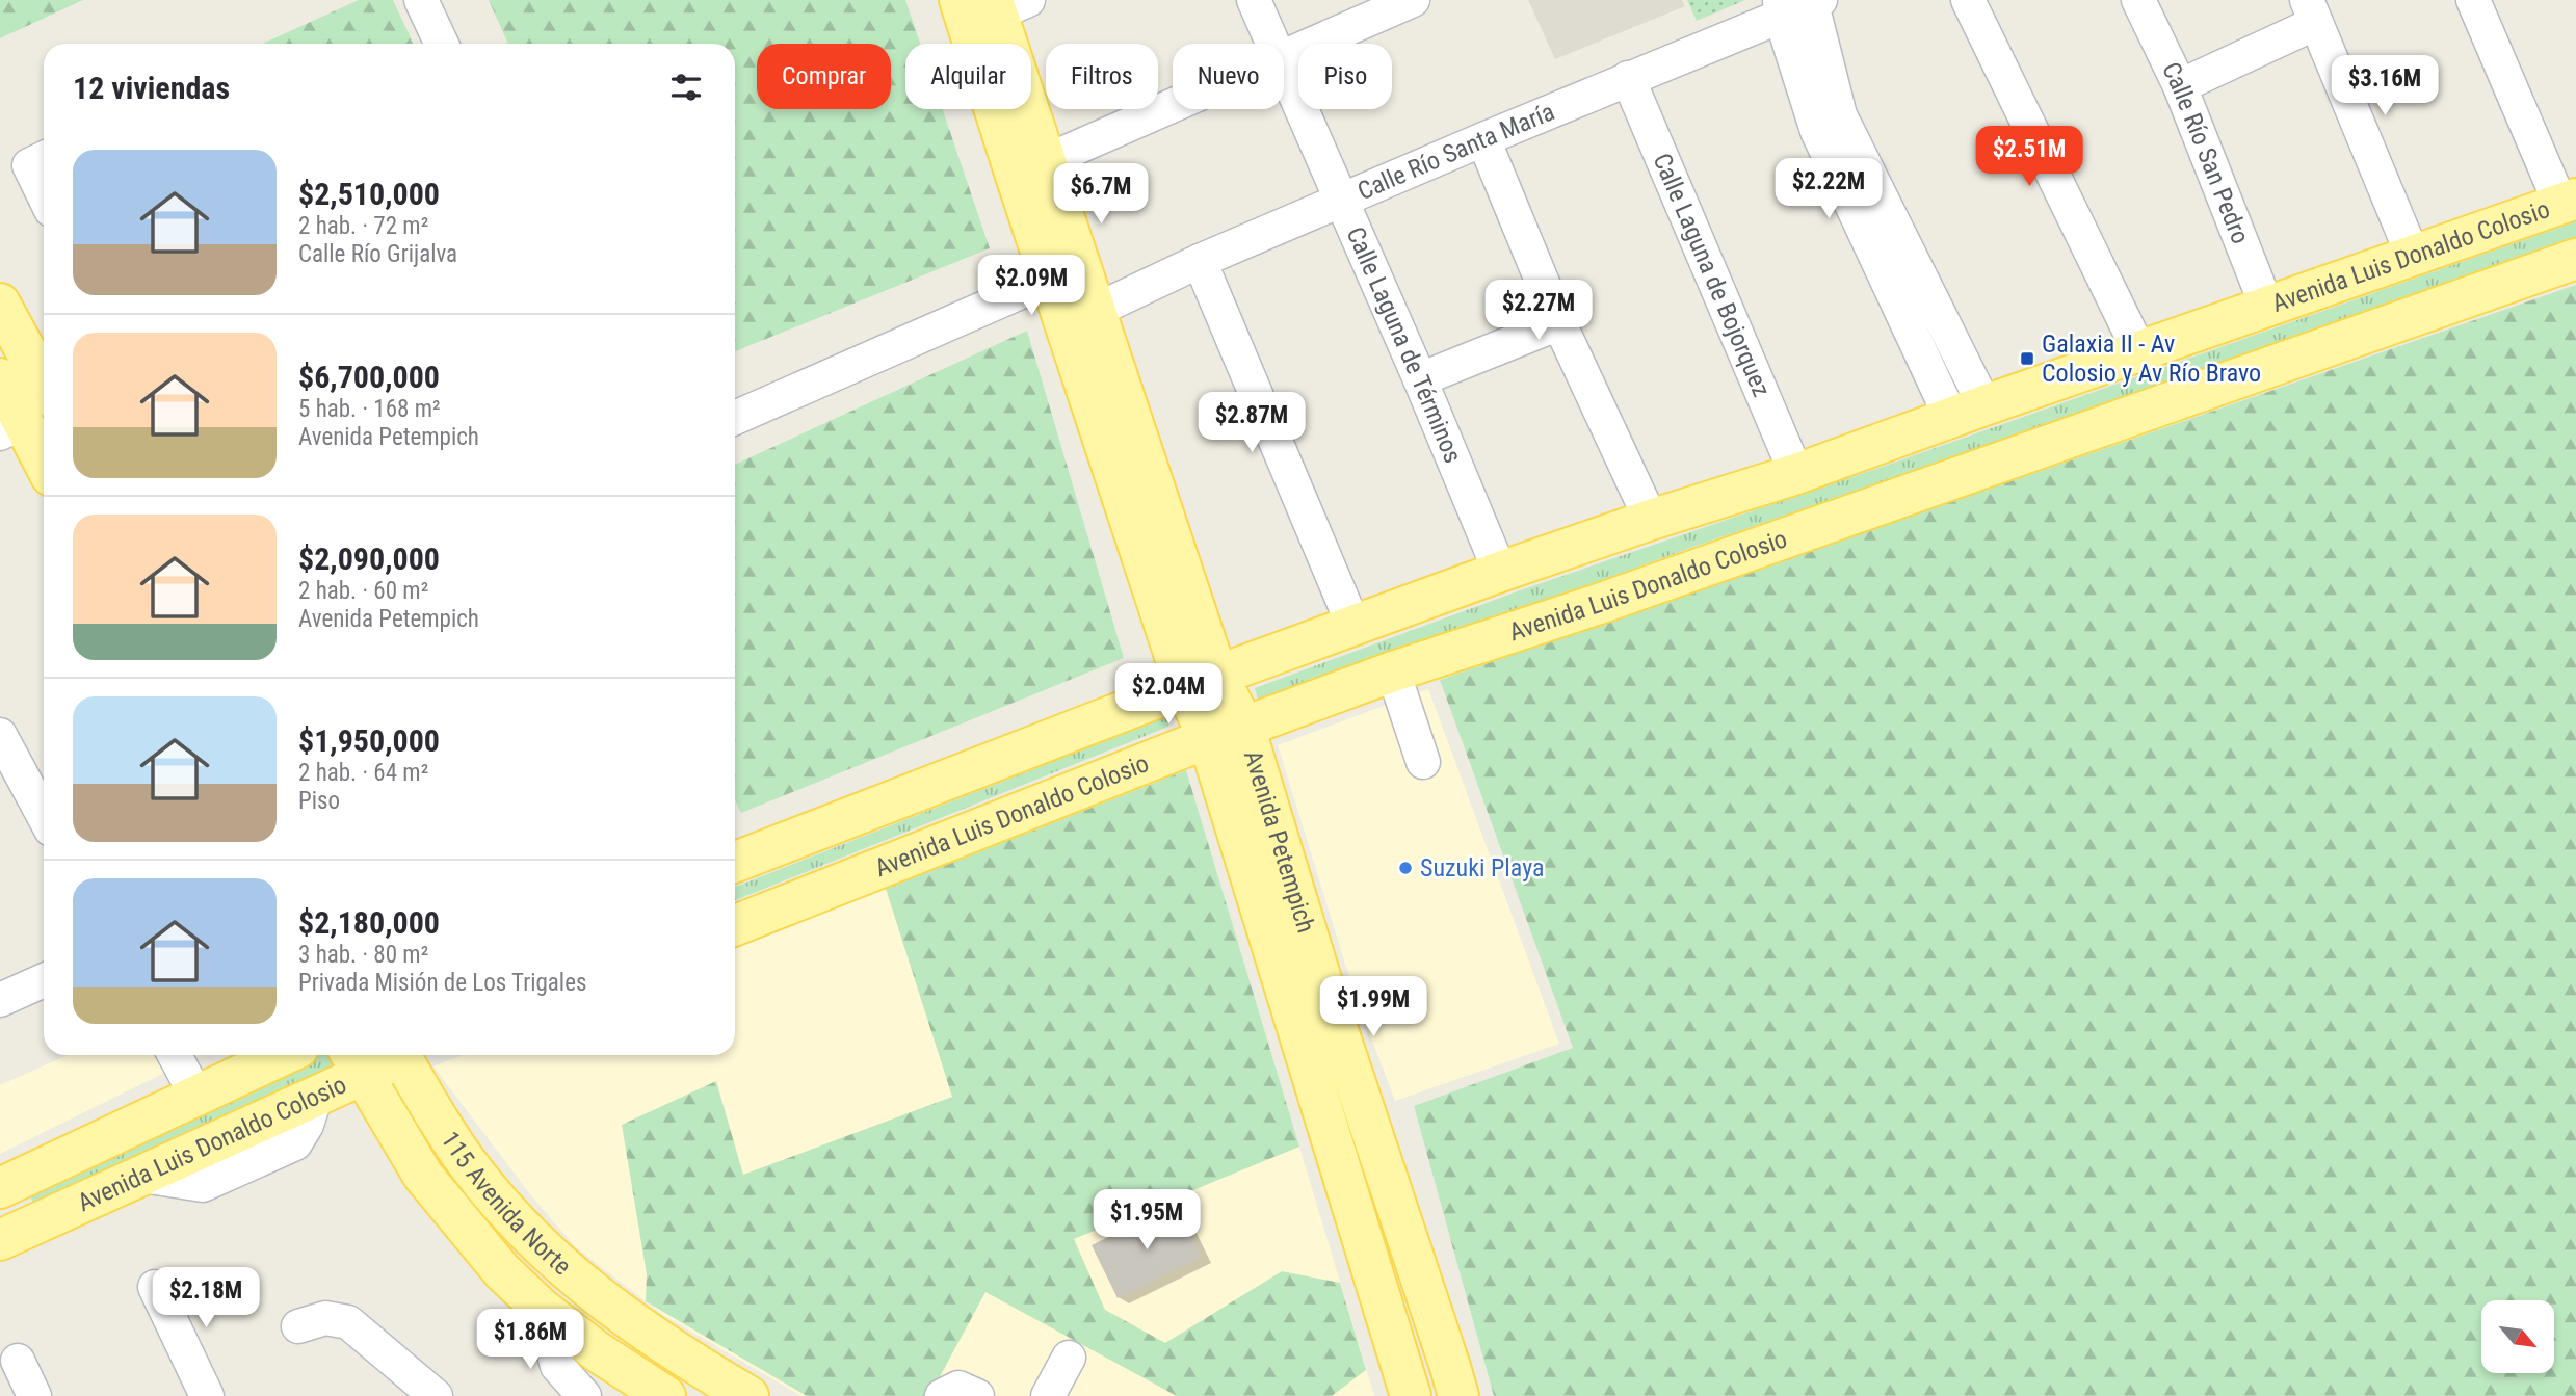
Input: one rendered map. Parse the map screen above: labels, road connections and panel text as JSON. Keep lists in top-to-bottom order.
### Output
{
  "streets": {
    "main road": ["Avenida Luis Donaldo Colosio", "Avenida Petempich", "115 Avenida Norte"],
    "street": [
      "Calle Río Santa María",
      "Calle Río San Pedro",
      "Calle Laguna de Bojorquez",
      "Calle Laguna de Términos"
    ]
  },
  "crossings": [
    ["Calle Río Santa María", "Calle Laguna de Bojorquez"],
    ["Calle Río Santa María", "Calle Laguna de Términos"],
    ["Calle Río Santa María", "Avenida Petempich"],
    ["Calle Río San Pedro", "Avenida Luis Donaldo Colosio"],
    ["Avenida Luis Donaldo Colosio", "Calle Laguna de Bojorquez"],
    ["Avenida Luis Donaldo Colosio", "Calle Laguna de Términos"],
    ["Avenida Luis Donaldo Colosio", "Avenida Petempich"],
    ["Avenida Luis Donaldo Colosio", "115 Avenida Norte"]
  ],
  "places": {
    "transit": ["Galaxia II - Av Colosio y Av Río Bravo"],
    "other": ["Suzuki Playa"]
  },
  "north": "bottom right",
  "page": {
    "chip": [
      "Comprar",
      "Alquilar",
      "Filtros",
      "Nuevo",
      "Piso"
    ],
    "heading": "12 viviendas",
    "price": [
      "$3.16M",
      "$2.51M",
      "$2.22M",
      "$6.7M",
      "$2.09M",
      "$2.27M",
      "$2.87M",
      "$2.04M",
      "$1.99M",
      "$1.95M",
      "$2.18M",
      "$1.86M"
    ],
    "list": [
      {
        "name": "$2,510,000",
        "note": "2 hab. · 72 m² · Calle Río Grijalva"
      },
      {
        "name": "$6,700,000",
        "note": "5 hab. · 168 m² · Avenida Petempich"
      },
      {
        "name": "$2,090,000",
        "note": "2 hab. · 60 m² · Avenida Petempich"
      },
      {
        "name": "$1,950,000",
        "note": "2 hab. · 64 m² · Piso"
      },
      {
        "name": "$2,180,000",
        "note": "3 hab. · 80 m² · Privada Misión de Los Trigales"
      }
    ]
  }
}
